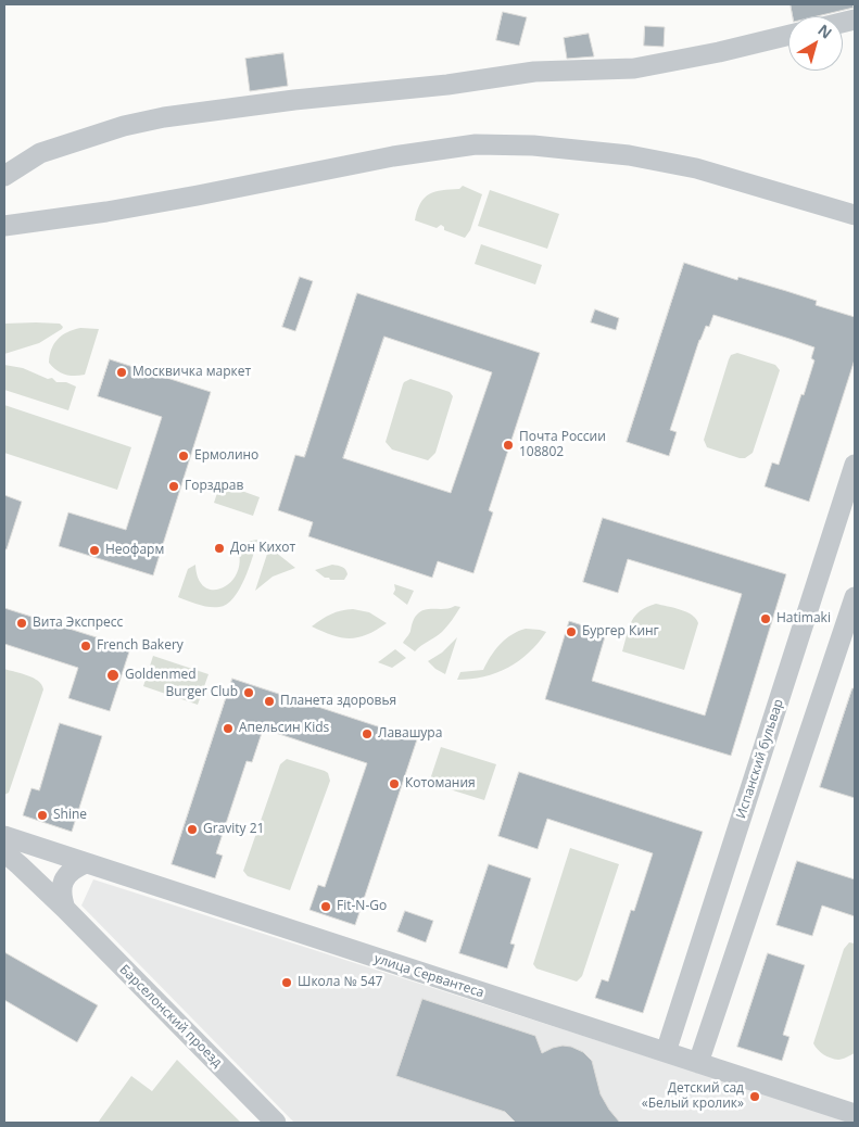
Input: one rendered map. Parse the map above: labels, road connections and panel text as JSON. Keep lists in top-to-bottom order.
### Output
{
  "streets": {
    "street": ["Испанский бульвар", "улица Сервантеса", "Барселонский проезд"]
  },
  "crossings": [
    ["Испанский бульвар", "улица Сервантеса"]
  ],
  "places": [
    "Москвичка маркет",
    "Почта России 108802",
    "Ермолино",
    "Горздрав",
    "Дон Кихот",
    "Неофарм",
    "Hatimaki",
    "Вита Экспресс",
    "Бургер Кинг",
    "French Bakery",
    "Goldenmed",
    "Burger Club",
    "Планета здоровья",
    "Апельсин Kids",
    "Лавашура",
    "Котомания",
    "Shine",
    "Gravity 21",
    "Fit-N-Go",
    "Школа № 547",
    "Детский сад «Белый кролик»"
  ],
  "north": "top right"
}
